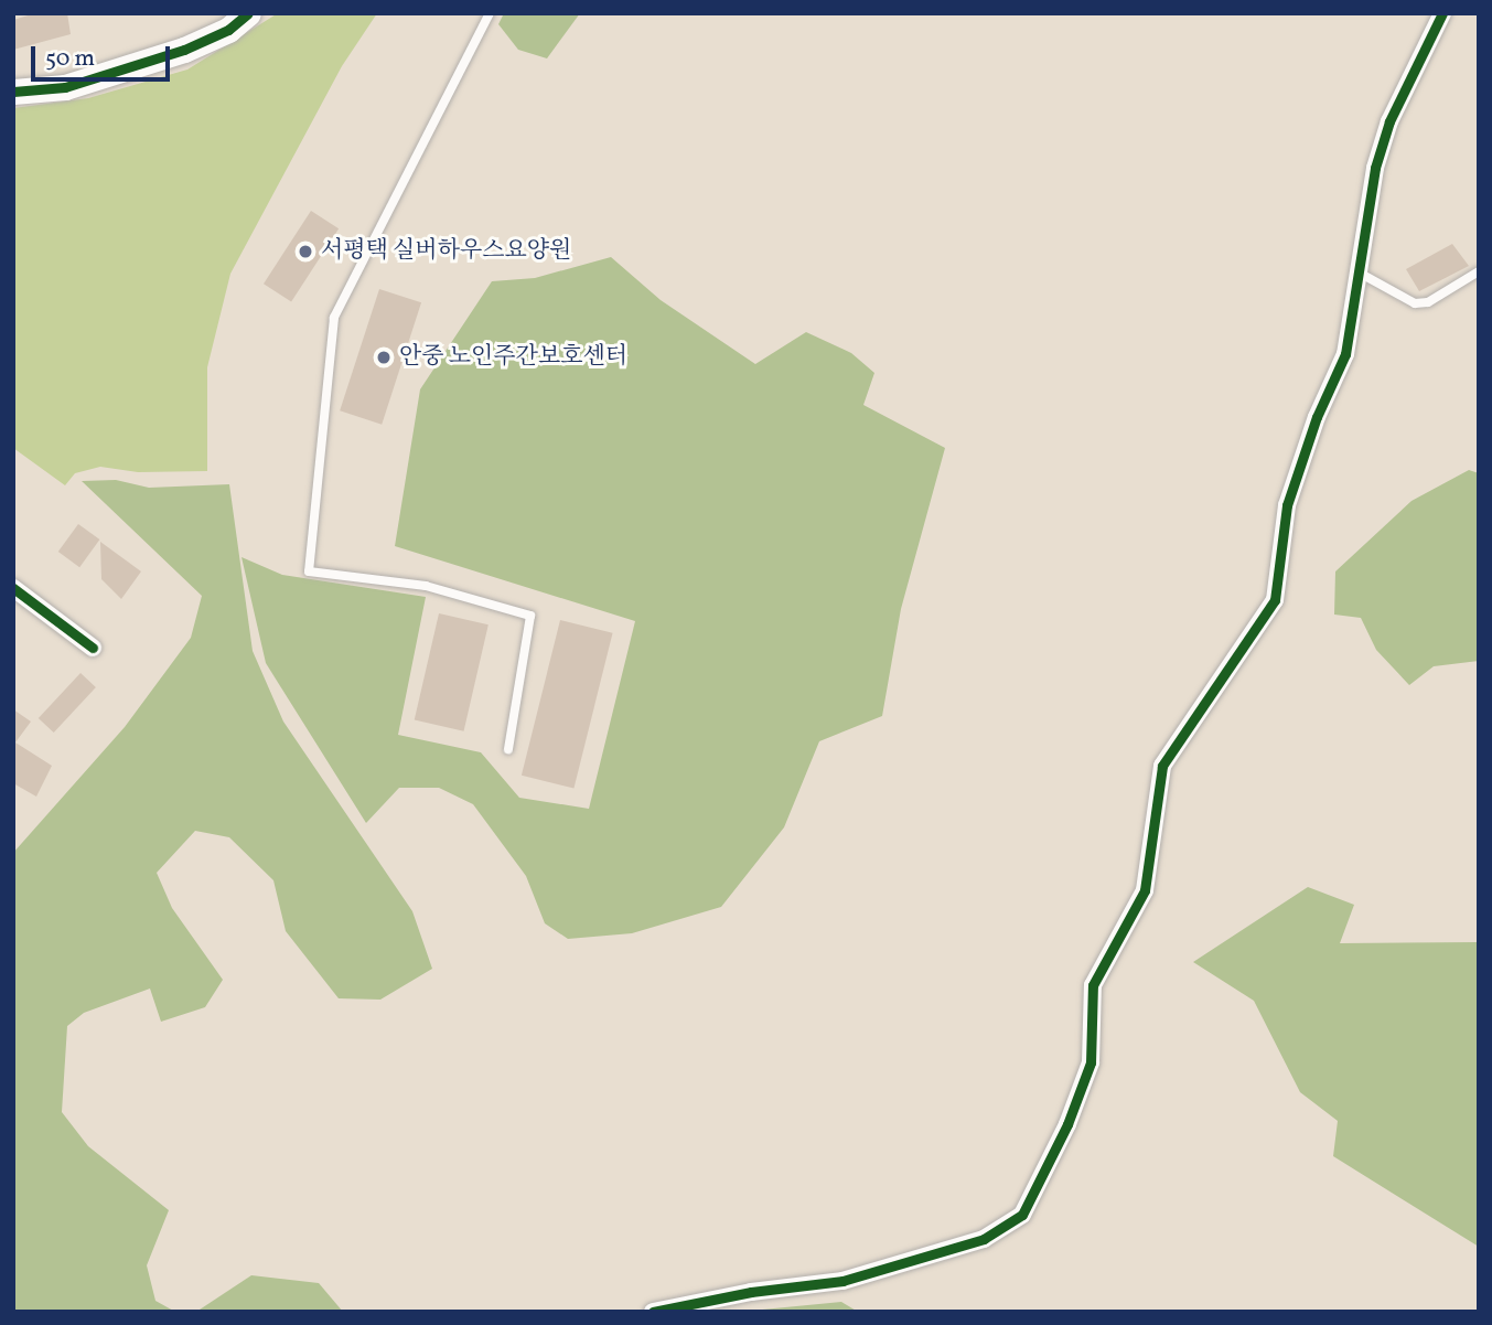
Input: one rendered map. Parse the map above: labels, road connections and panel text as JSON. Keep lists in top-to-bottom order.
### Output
{
  "places": ["서평택 실버하우스요양원", "안중 노인주간보호센터"],
  "scale_bar": "50 m"
}
